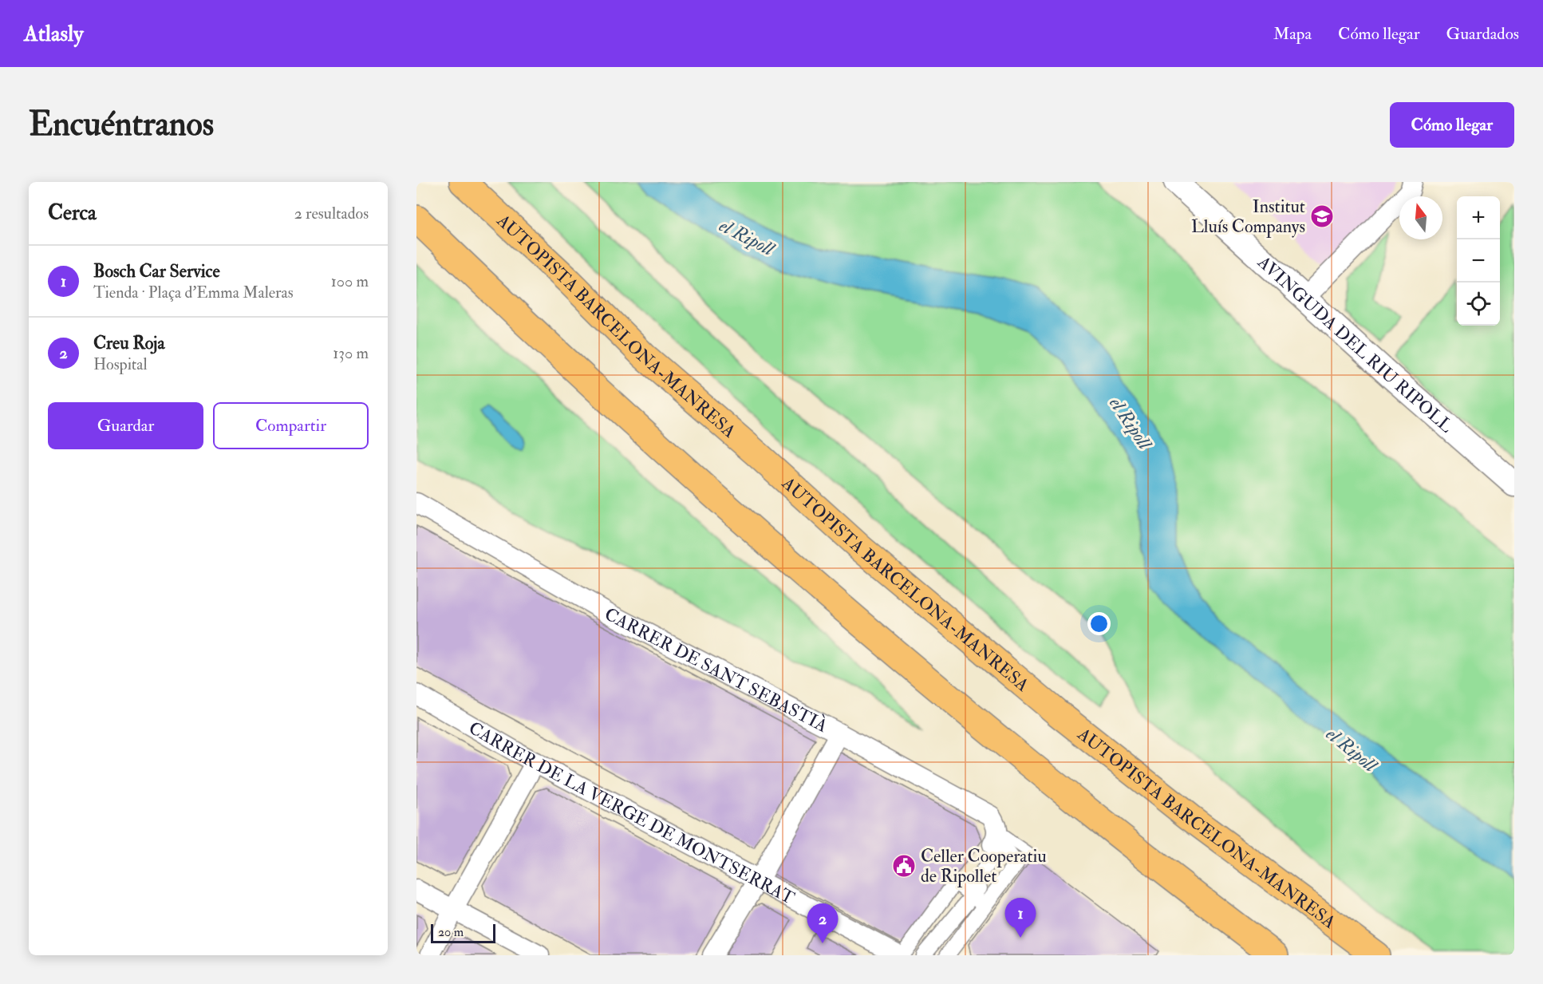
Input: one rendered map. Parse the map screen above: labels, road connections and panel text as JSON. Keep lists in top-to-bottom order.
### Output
{
  "streets": {
    "highway": ["AUTOPISTA BARCELONA-MANRESA"],
    "street": ["AVINGUDA DEL RIU RIPOLL", "CARRER DE SANT SEBASTIÀ", "CARRER DE LA VERGE DE MONTSERRAT"]
  },
  "water": ["el Ripoll"],
  "places": {
    "school or university": ["Institut Lluís Companys"],
    "public building": ["Celler Cooperatiu de Ripollet"]
  },
  "scale_bar": "20 m",
  "north": "top",
  "page": {
    "header": "Atlasly",
    "nav": ["Mapa", "Cómo llegar", "Guardados"],
    "buttons": [
      "Cómo llegar",
      ["Guardar", "Compartir"]
    ],
    "title": "Encuéntranos",
    "heading": ["Cerca", "2 resultados"],
    "map_buttons": ["+", "−"],
    "list": [
      {
        "mark": "1",
        "name": "Bosch Car Service",
        "note": "Tienda · Plaça d'Emma Maleras",
        "value": "100 m"
      },
      {
        "mark": "2",
        "name": "Creu Roja",
        "note": "Hospital",
        "value": "130 m"
      }
    ],
    "pins": ["1", "2"],
    "scale": "20 m"
  }
}
